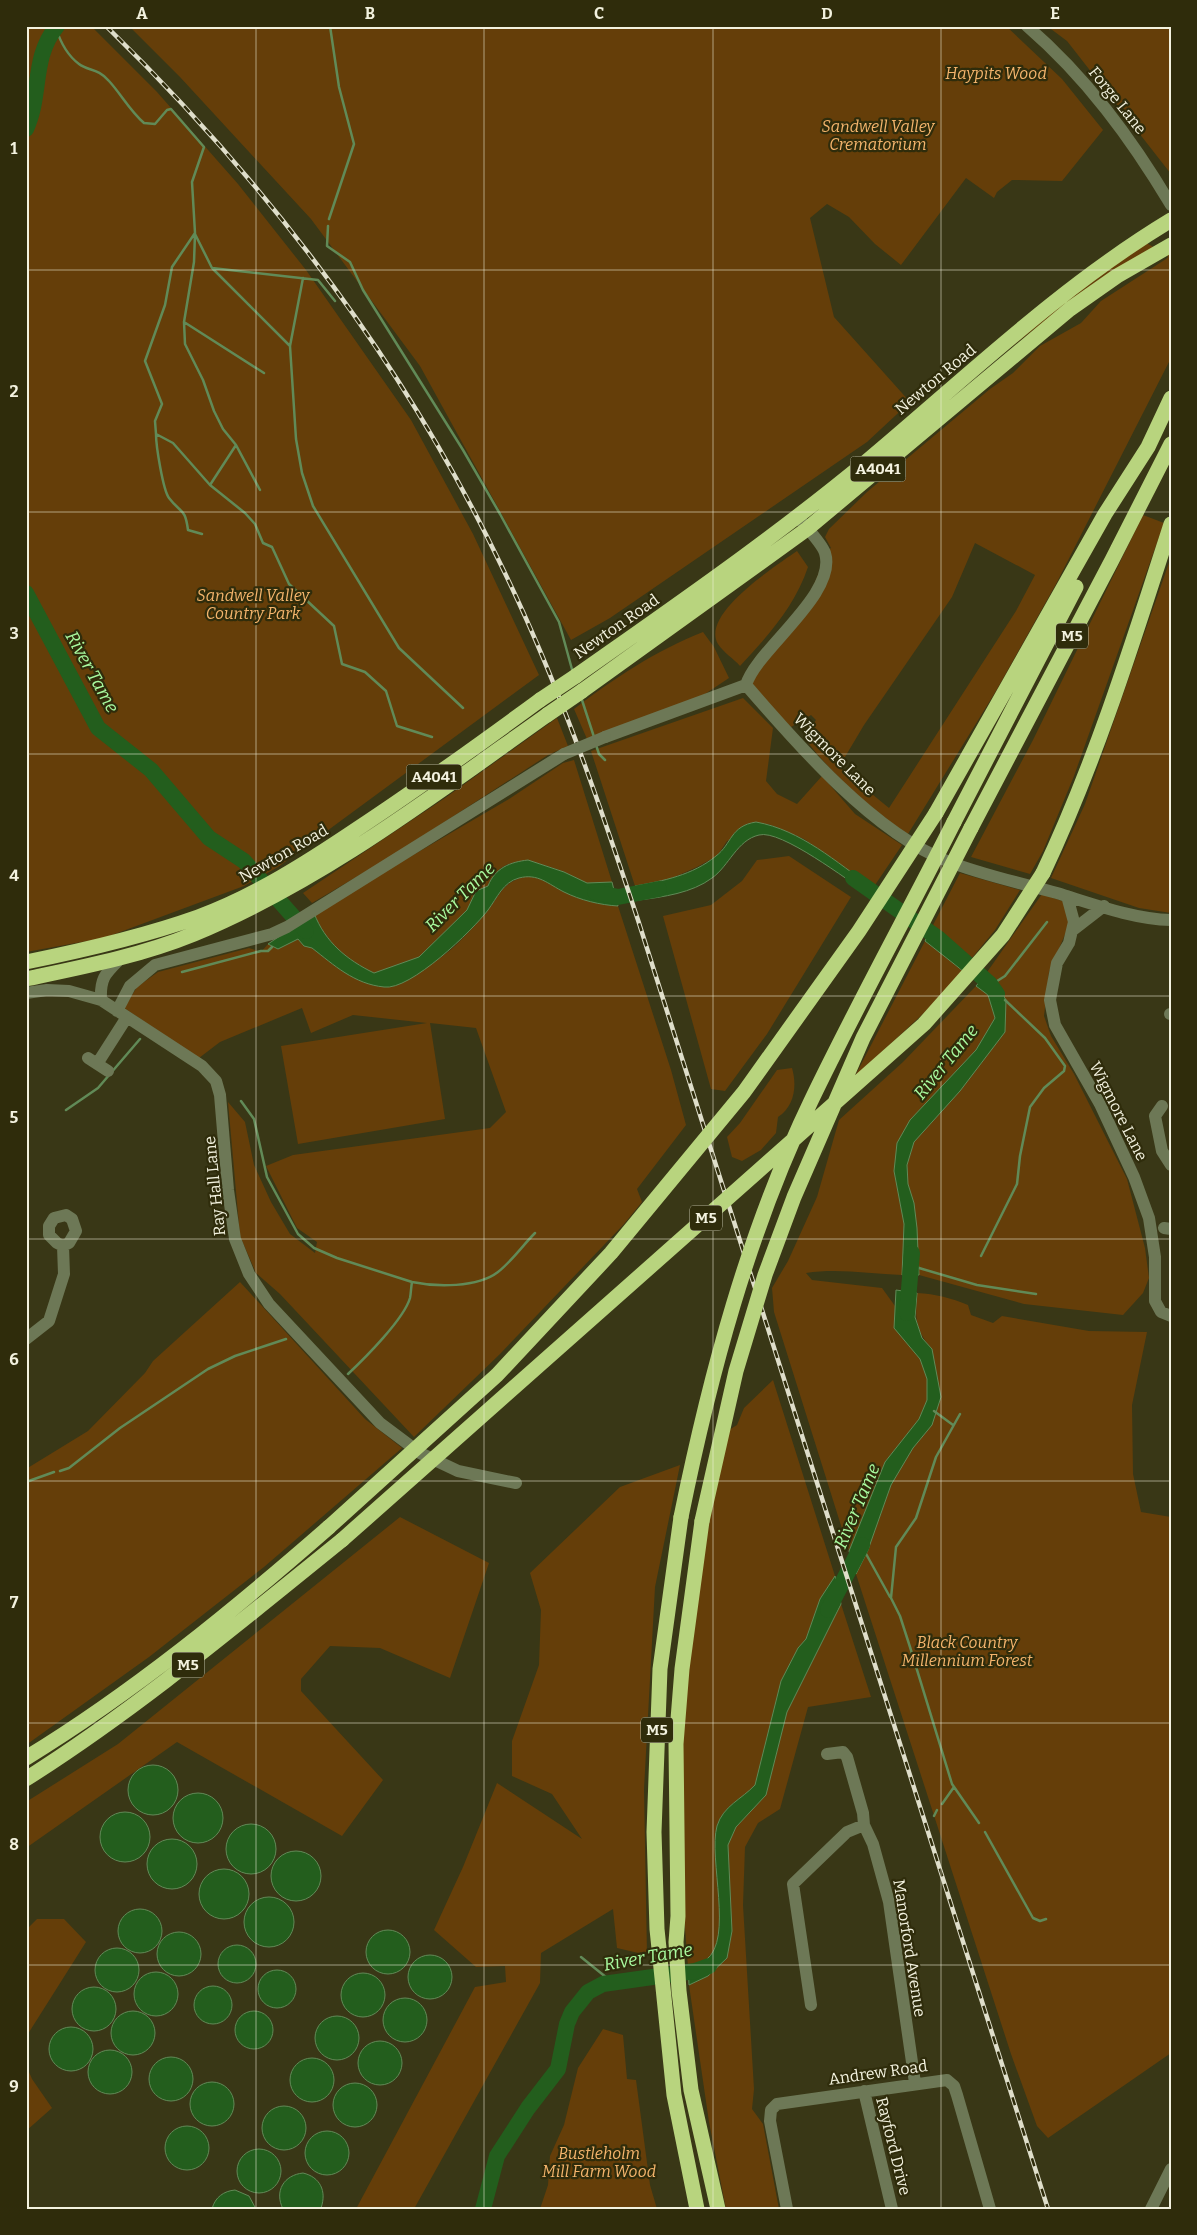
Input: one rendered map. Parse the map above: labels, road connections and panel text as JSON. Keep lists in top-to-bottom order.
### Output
{
  "streets": {
    "highway": ["Newton Road", "A4041", "M5"],
    "street": [
      "Forge Lane",
      "Wigmore Lane",
      "Ray Hall Lane",
      "Manorford Avenue",
      "Andrew Road",
      "Rayford Drive"
    ]
  },
  "crossings": [
    ["Manorford Avenue", "Andrew Road"],
    ["Andrew Road", "Rayford Drive"]
  ],
  "water": ["River Tame"],
  "parks": [
    "Haypits Wood",
    "Sandwell Valley Crematorium",
    "Sandwell Valley Country Park",
    "Black Country Millennium Forest",
    "Bustleholm Mill Farm Wood"
  ],
  "grid": {
    "columns": [
      "A",
      "B",
      "C",
      "D",
      "E"
    ],
    "rows": [
      "1",
      "2",
      "3",
      "4",
      "5",
      "6",
      "7",
      "8",
      "9"
    ]
  }
}
